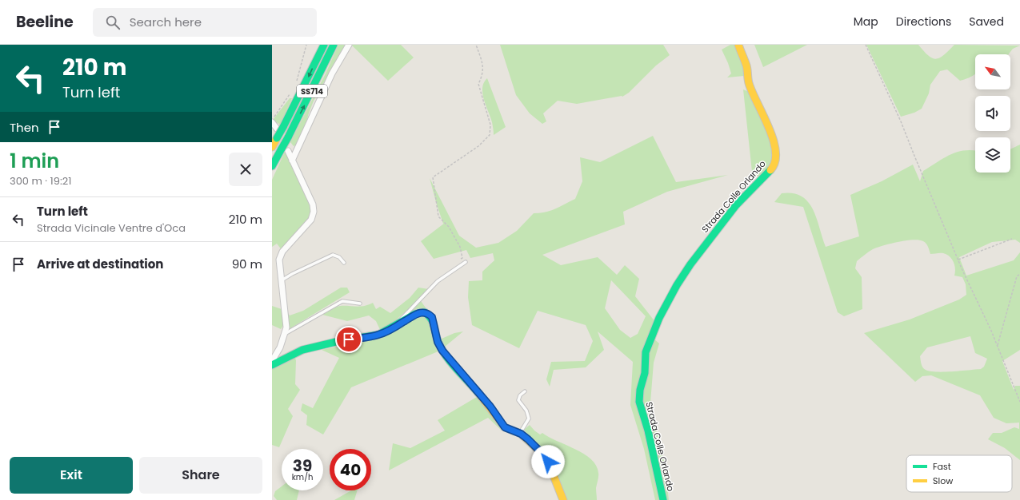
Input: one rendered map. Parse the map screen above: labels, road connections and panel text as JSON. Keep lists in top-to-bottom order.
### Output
{
  "streets": {
    "main road": ["SS714", "Strada Colle Orlando"]
  },
  "legend": ["Fast", "Slow"],
  "north": "top left",
  "page": {
    "header": "Beeline",
    "search": "Search here",
    "nav": ["Map", "Directions", "Saved"],
    "turn": ["210 m", "Turn left"],
    "then": "Then",
    "heading": ["1 min", "300 m · 19:21"],
    "list": [
      {
        "name": "Turn left",
        "note": "Strada Vicinale Ventre d'Oca",
        "value": "210 m"
      },
      {
        "name": "Arrive at destination",
        "value": "90 m"
      }
    ],
    "speed": "39 km/h",
    "limit": "40",
    "buttons": ["Exit", "Share"]
  }
}
